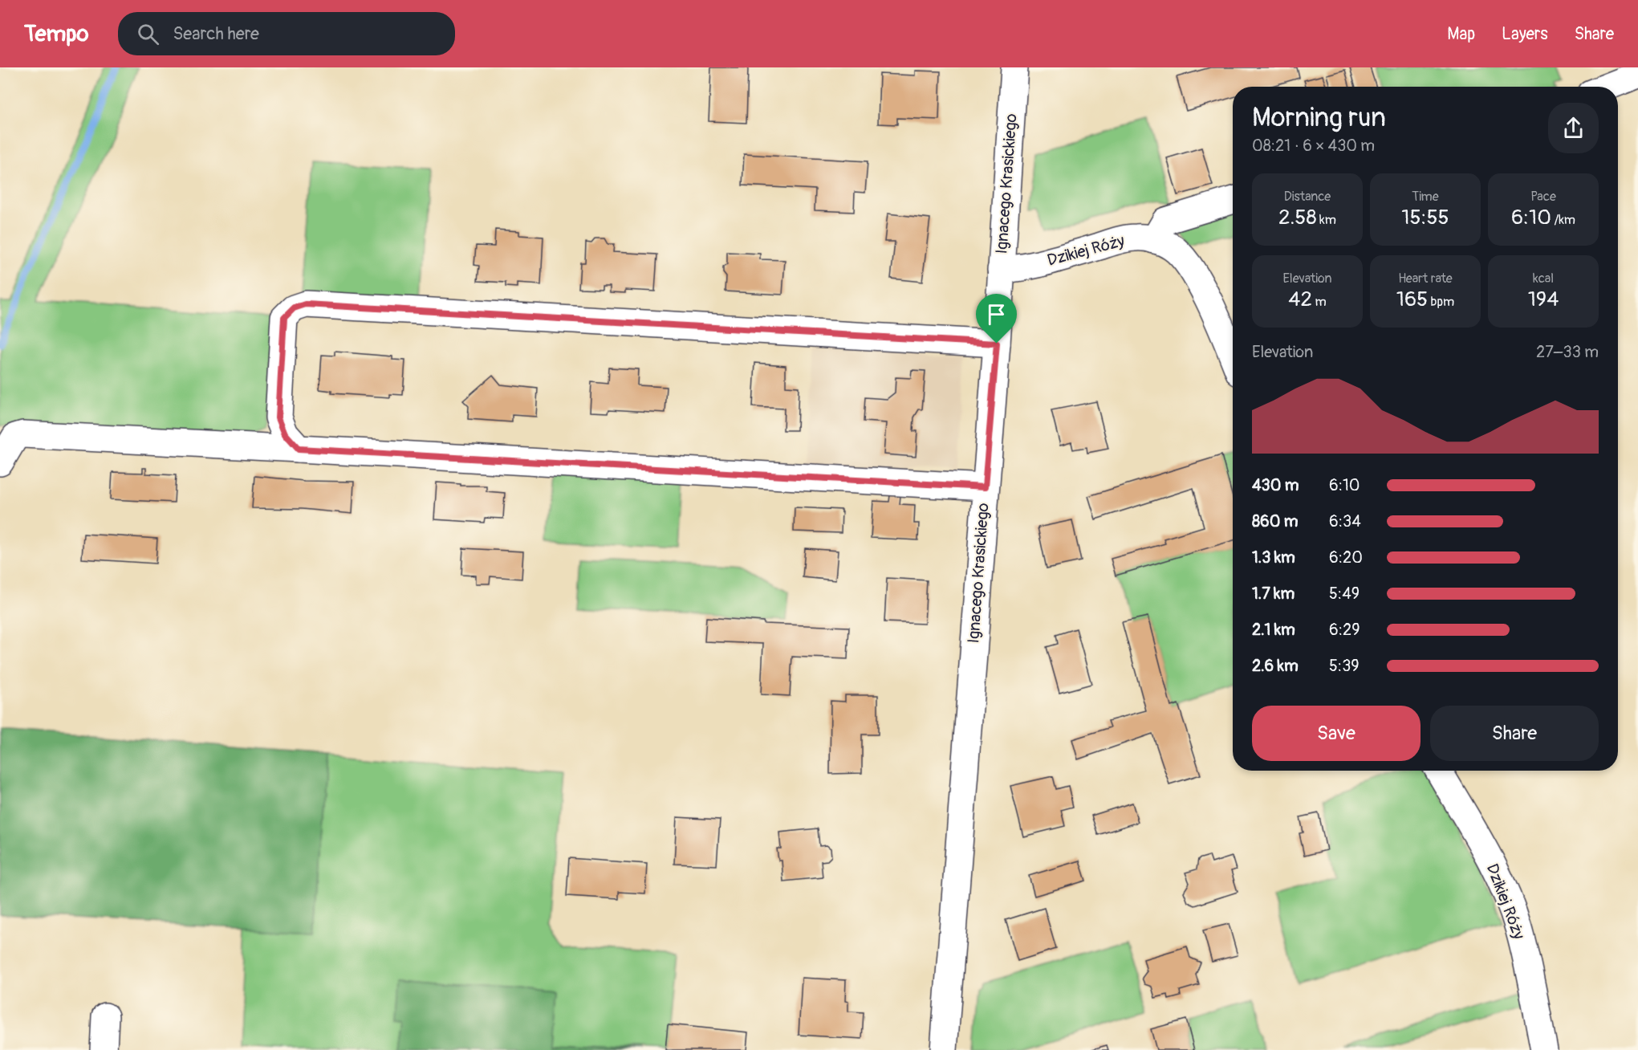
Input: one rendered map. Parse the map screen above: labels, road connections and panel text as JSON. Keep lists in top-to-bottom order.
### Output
{
  "streets": {
    "street": ["Ignacego Krasickiego", "Dzikiej Róży"]
  },
  "crossings": [
    ["Ignacego Krasickiego", "Dzikiej Róży"]
  ],
  "page": {
    "header": "Tempo",
    "search": "Search here",
    "nav": ["Map", "Layers", "Share"],
    "heading": ["Morning run", "08:21 · 6 × 430 m"],
    "stats": [
      ["Distance", "2.58 km"],
      ["Time", "15:55"],
      ["Pace", "6:10 /km"],
      ["Elevation", "42 m"],
      ["Heart rate", "165 bpm"],
      ["kcal", "194"]
    ],
    "chart": ["Elevation", "27–33 m"],
    "list": [
      {
        "name": "430 m",
        "note": "6:10"
      },
      {
        "name": "860 m",
        "note": "6:34"
      },
      {
        "name": "1.3 km",
        "note": "6:20"
      },
      {
        "name": "1.7 km",
        "note": "5:49"
      },
      {
        "name": "2.1 km",
        "note": "6:29"
      },
      {
        "name": "2.6 km",
        "note": "5:39"
      }
    ],
    "buttons": ["Save", "Share"]
  }
}
